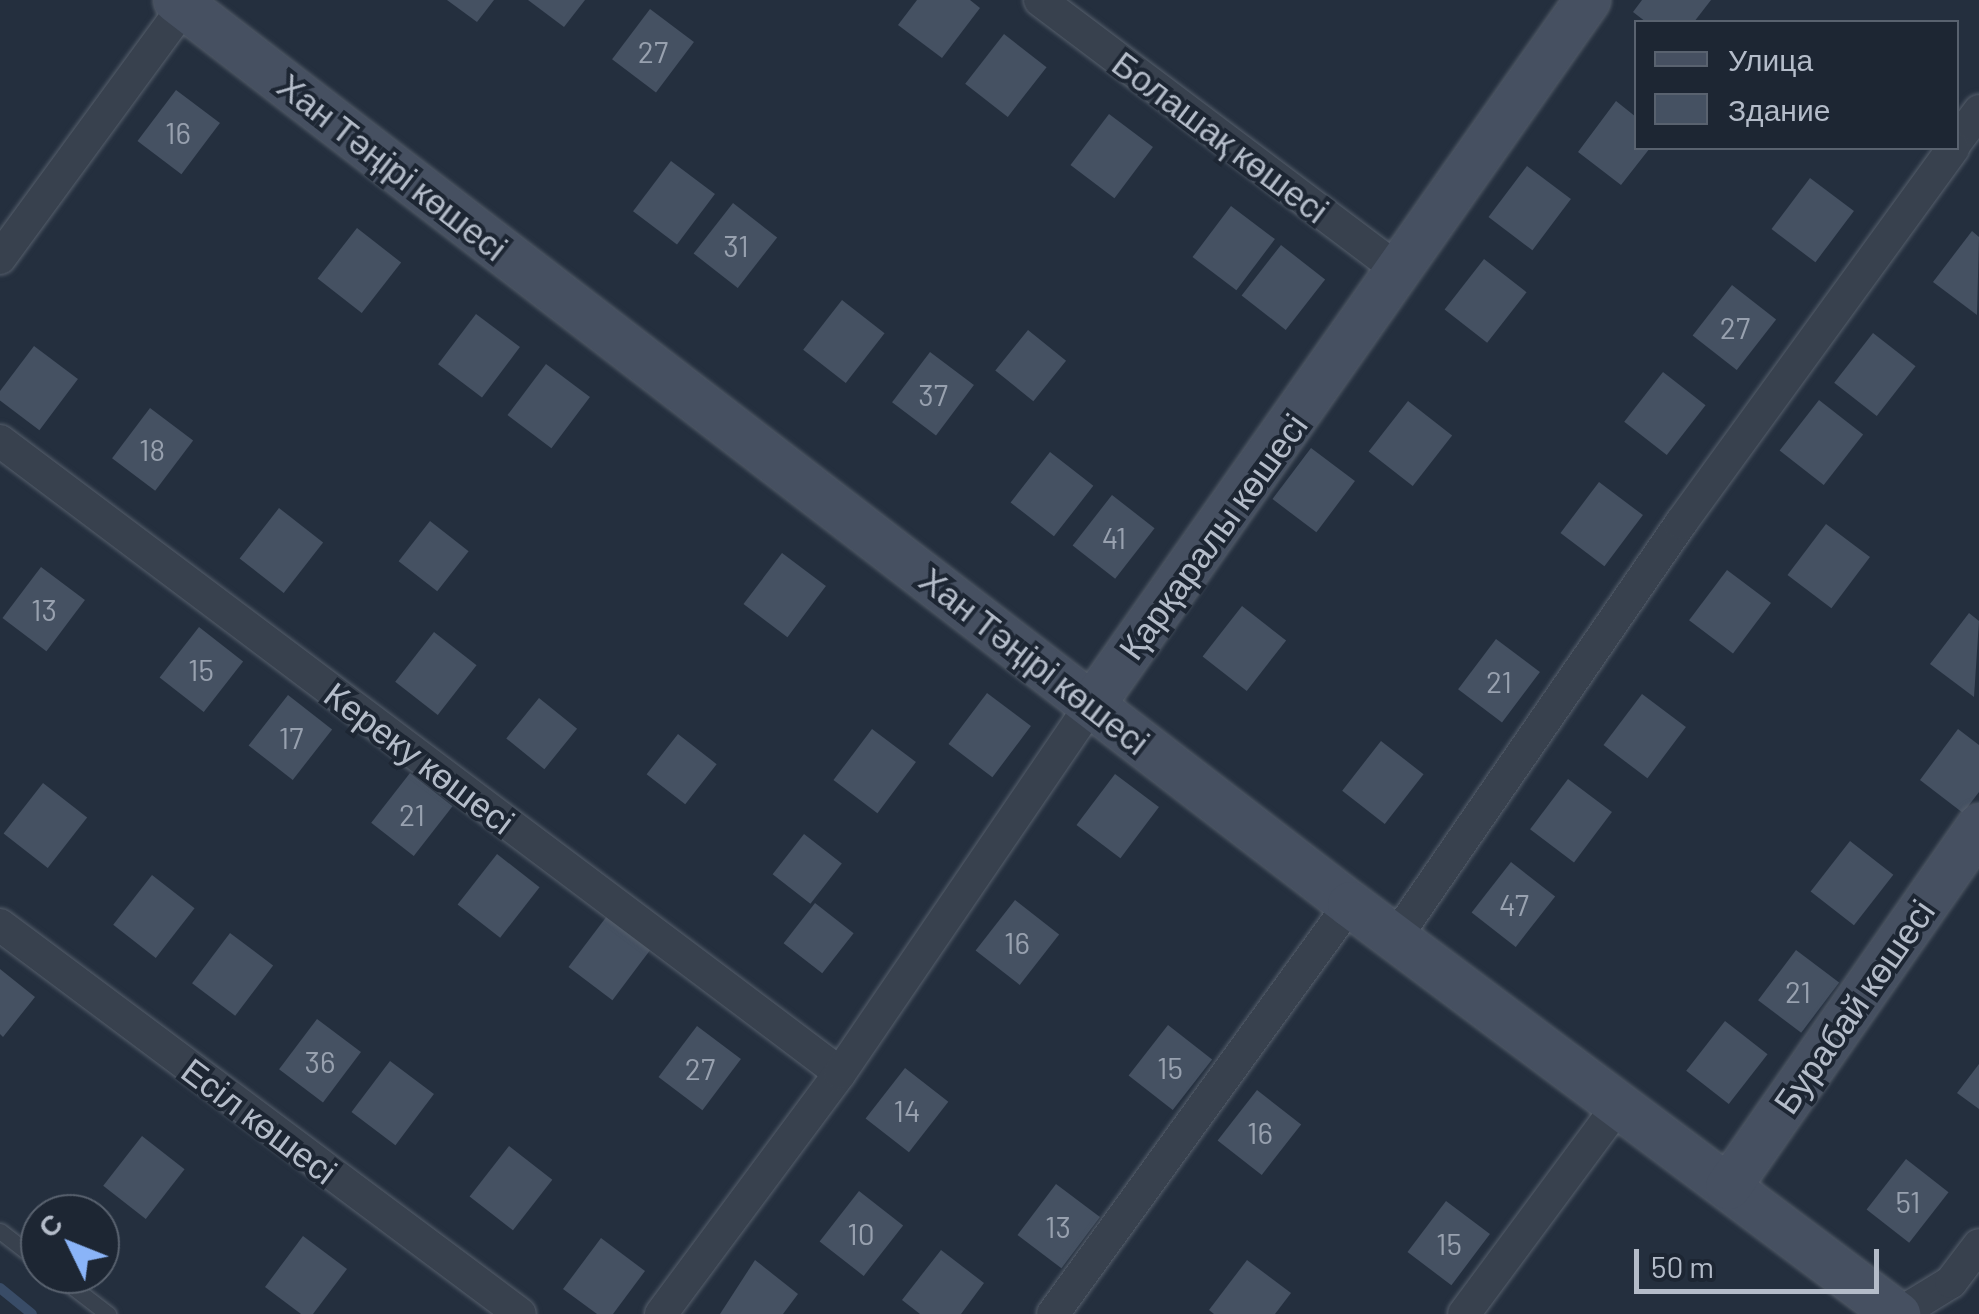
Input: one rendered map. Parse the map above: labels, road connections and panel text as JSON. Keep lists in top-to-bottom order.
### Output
{
  "streets": {
    "street": [
      "Болашақ көшесі",
      "Хан Тәңірі көшесі",
      "Қарқаралы көшесі",
      "Кереку көшесі",
      "Бурабай көшесі",
      "Есіл көшесі"
    ]
  },
  "crossings": [
    ["Болашақ көшесі", "Қарқаралы көшесі"],
    ["Хан Тәңірі көшесі", "Қарқаралы көшесі"],
    ["Хан Тәңірі көшесі", "Бурабай көшесі"],
    ["Қарқаралы көшесі", "Кереку көшесі"]
  ],
  "house_numbers": [
    "27",
    "16",
    "31",
    "27",
    "37",
    "18",
    "41",
    "13",
    "15",
    "21",
    "17",
    "21",
    "47",
    "16",
    "21",
    "36",
    "15",
    "27",
    "14",
    "16",
    "51",
    "13",
    "10",
    "15"
  ],
  "legend": ["Улица", "Здание"],
  "scale_bar": "50 m",
  "north": "top left"
}
